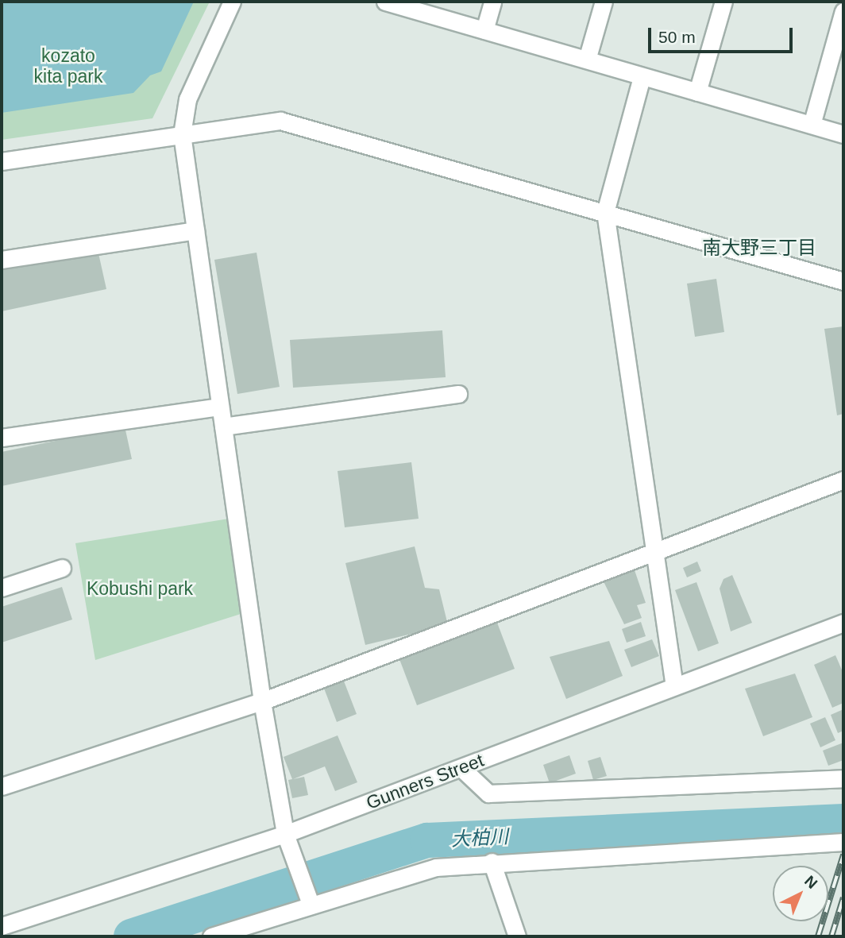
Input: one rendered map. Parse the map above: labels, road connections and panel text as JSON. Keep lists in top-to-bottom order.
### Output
{
  "streets": {
    "street": ["Gunners Street"]
  },
  "districts": ["南大野三丁目"],
  "water": ["大柏川"],
  "parks": ["kozato kita park", "Kobushi park"],
  "scale_bar": "50 m",
  "north": "top right"
}
